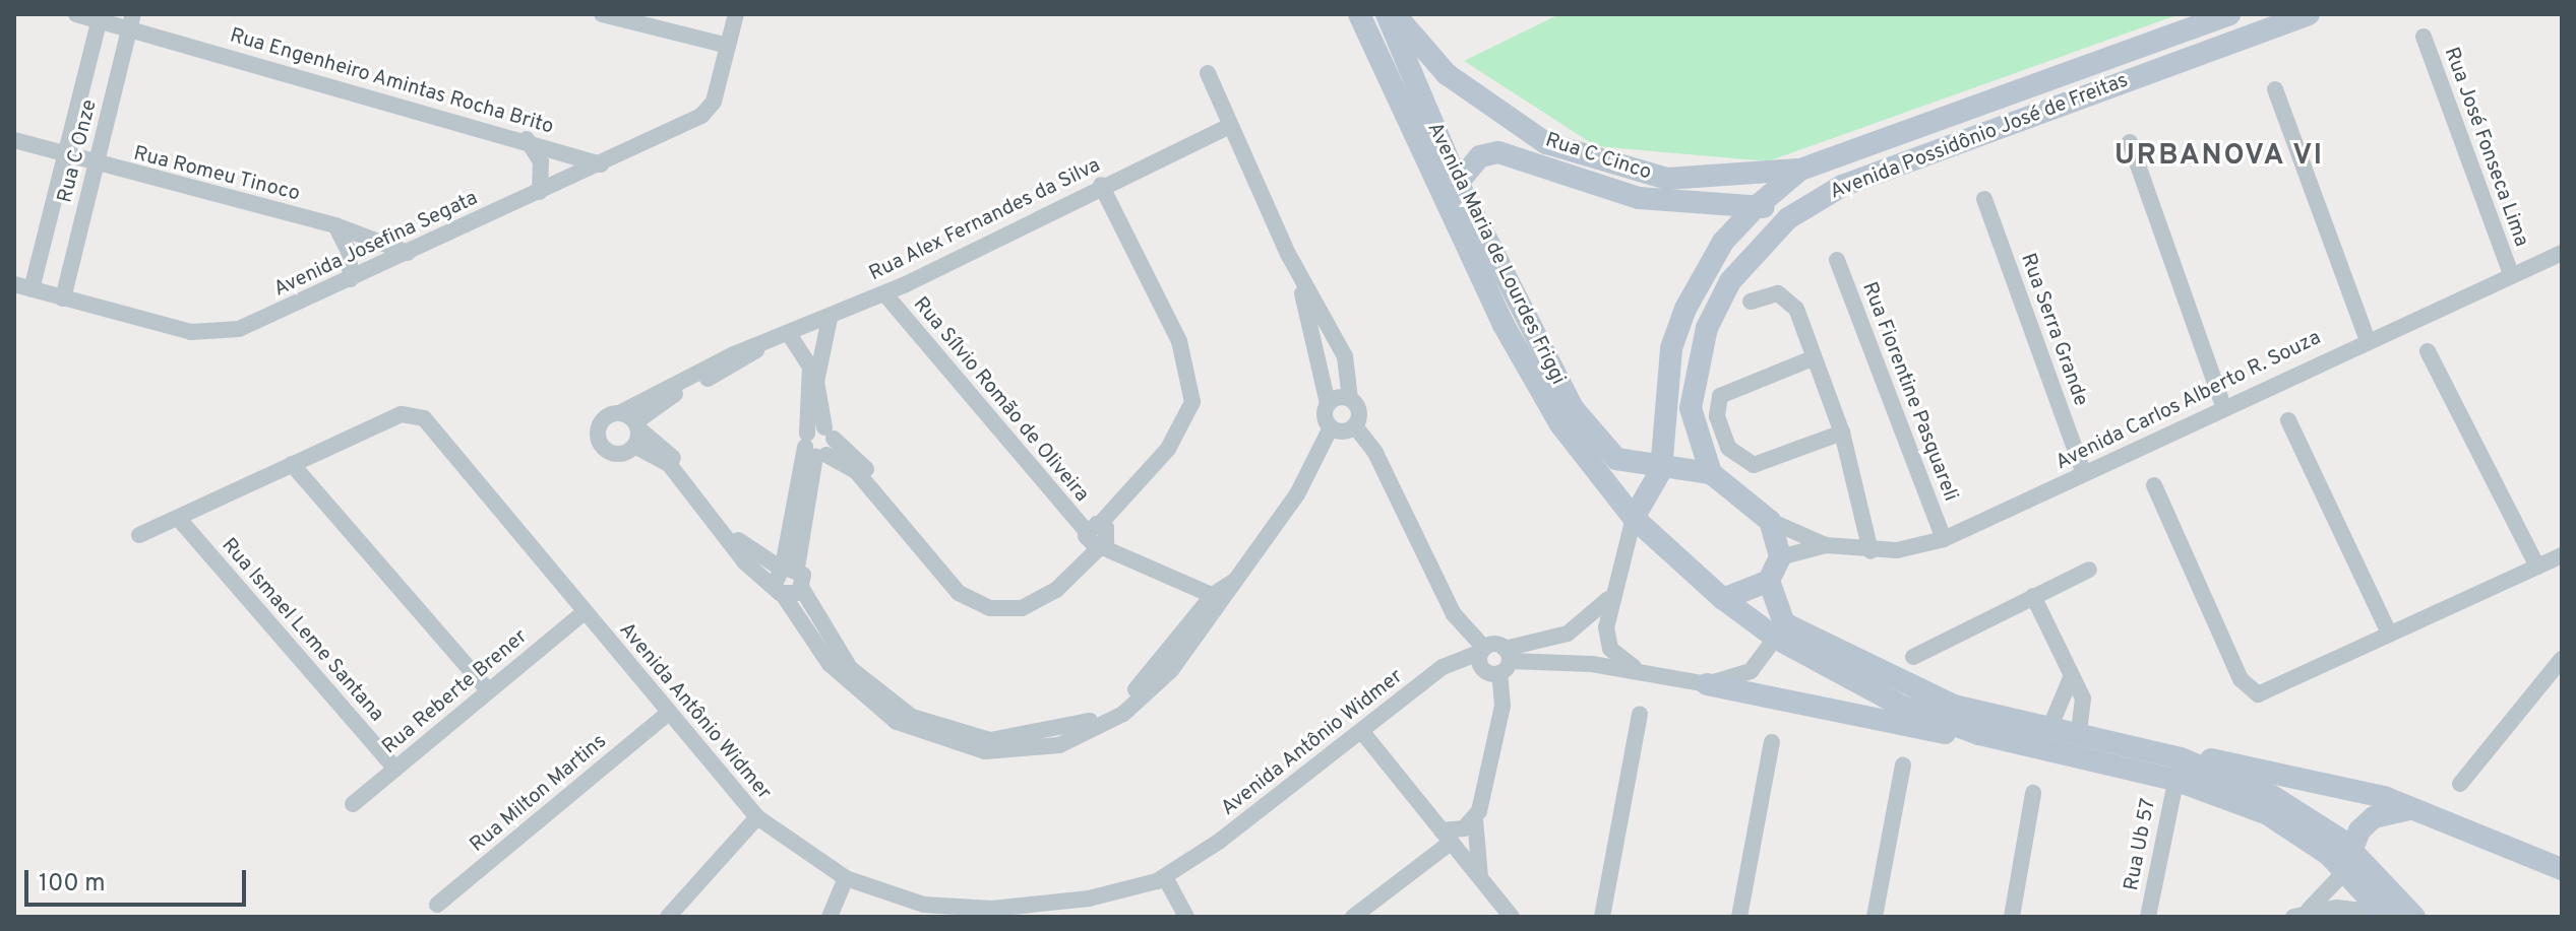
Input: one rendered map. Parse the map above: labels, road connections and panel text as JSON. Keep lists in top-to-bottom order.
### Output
{
  "streets": {
    "street": [
      "Rua Engenheiro Amintas Rocha Brito",
      "Avenida Possidônio José de Freitas",
      "Rua José Fonseca Lima",
      "Rua C Onze",
      "Rua C Cinco",
      "Rua Romeu Tinoco",
      "Rua Alex Fernandes da Silva",
      "Avenida Josefina Segata",
      "Avenida Maria de Lourdes Friggi",
      "Rua Serra Grande",
      "Rua Fiorentine Pasquareli",
      "Rua Sílvio Romão de Oliveira",
      "Avenida Carlos Alberto R. Souza",
      "Rua Ismael Leme Santana",
      "Rua Reberte Brener",
      "Avenida Antônio Widmer",
      "Rua Milton Martins",
      "Rua Ub 57"
    ]
  },
  "crossings": [
    ["Rua Engenheiro Amintas Rocha Brito", "Rua C Onze"],
    ["Rua Engenheiro Amintas Rocha Brito", "Avenida Josefina Segata"],
    ["Avenida Possidônio José de Freitas", "Rua C Cinco"],
    ["Avenida Possidônio José de Freitas", "Avenida Maria de Lourdes Friggi"],
    ["Rua José Fonseca Lima", "Avenida Carlos Alberto R. Souza"],
    ["Rua C Onze", "Rua Romeu Tinoco"],
    ["Rua C Onze", "Avenida Josefina Segata"],
    ["Rua C Cinco", "Avenida Maria de Lourdes Friggi"],
    ["Rua Romeu Tinoco", "Avenida Josefina Segata"],
    ["Rua Alex Fernandes da Silva", "Rua Sílvio Romão de Oliveira"],
    ["Avenida Maria de Lourdes Friggi", "Rua Ub 57"],
    ["Rua Serra Grande", "Avenida Carlos Alberto R. Souza"],
    ["Rua Fiorentine Pasquareli", "Avenida Carlos Alberto R. Souza"],
    ["Rua Ismael Leme Santana", "Rua Reberte Brener"],
    ["Rua Ismael Leme Santana", "Avenida Antônio Widmer"],
    ["Rua Reberte Brener", "Avenida Antônio Widmer"],
    ["Avenida Antônio Widmer", "Rua Milton Martins"]
  ],
  "districts": ["URBANOVA VI"],
  "scale_bar": "100 m"
}
